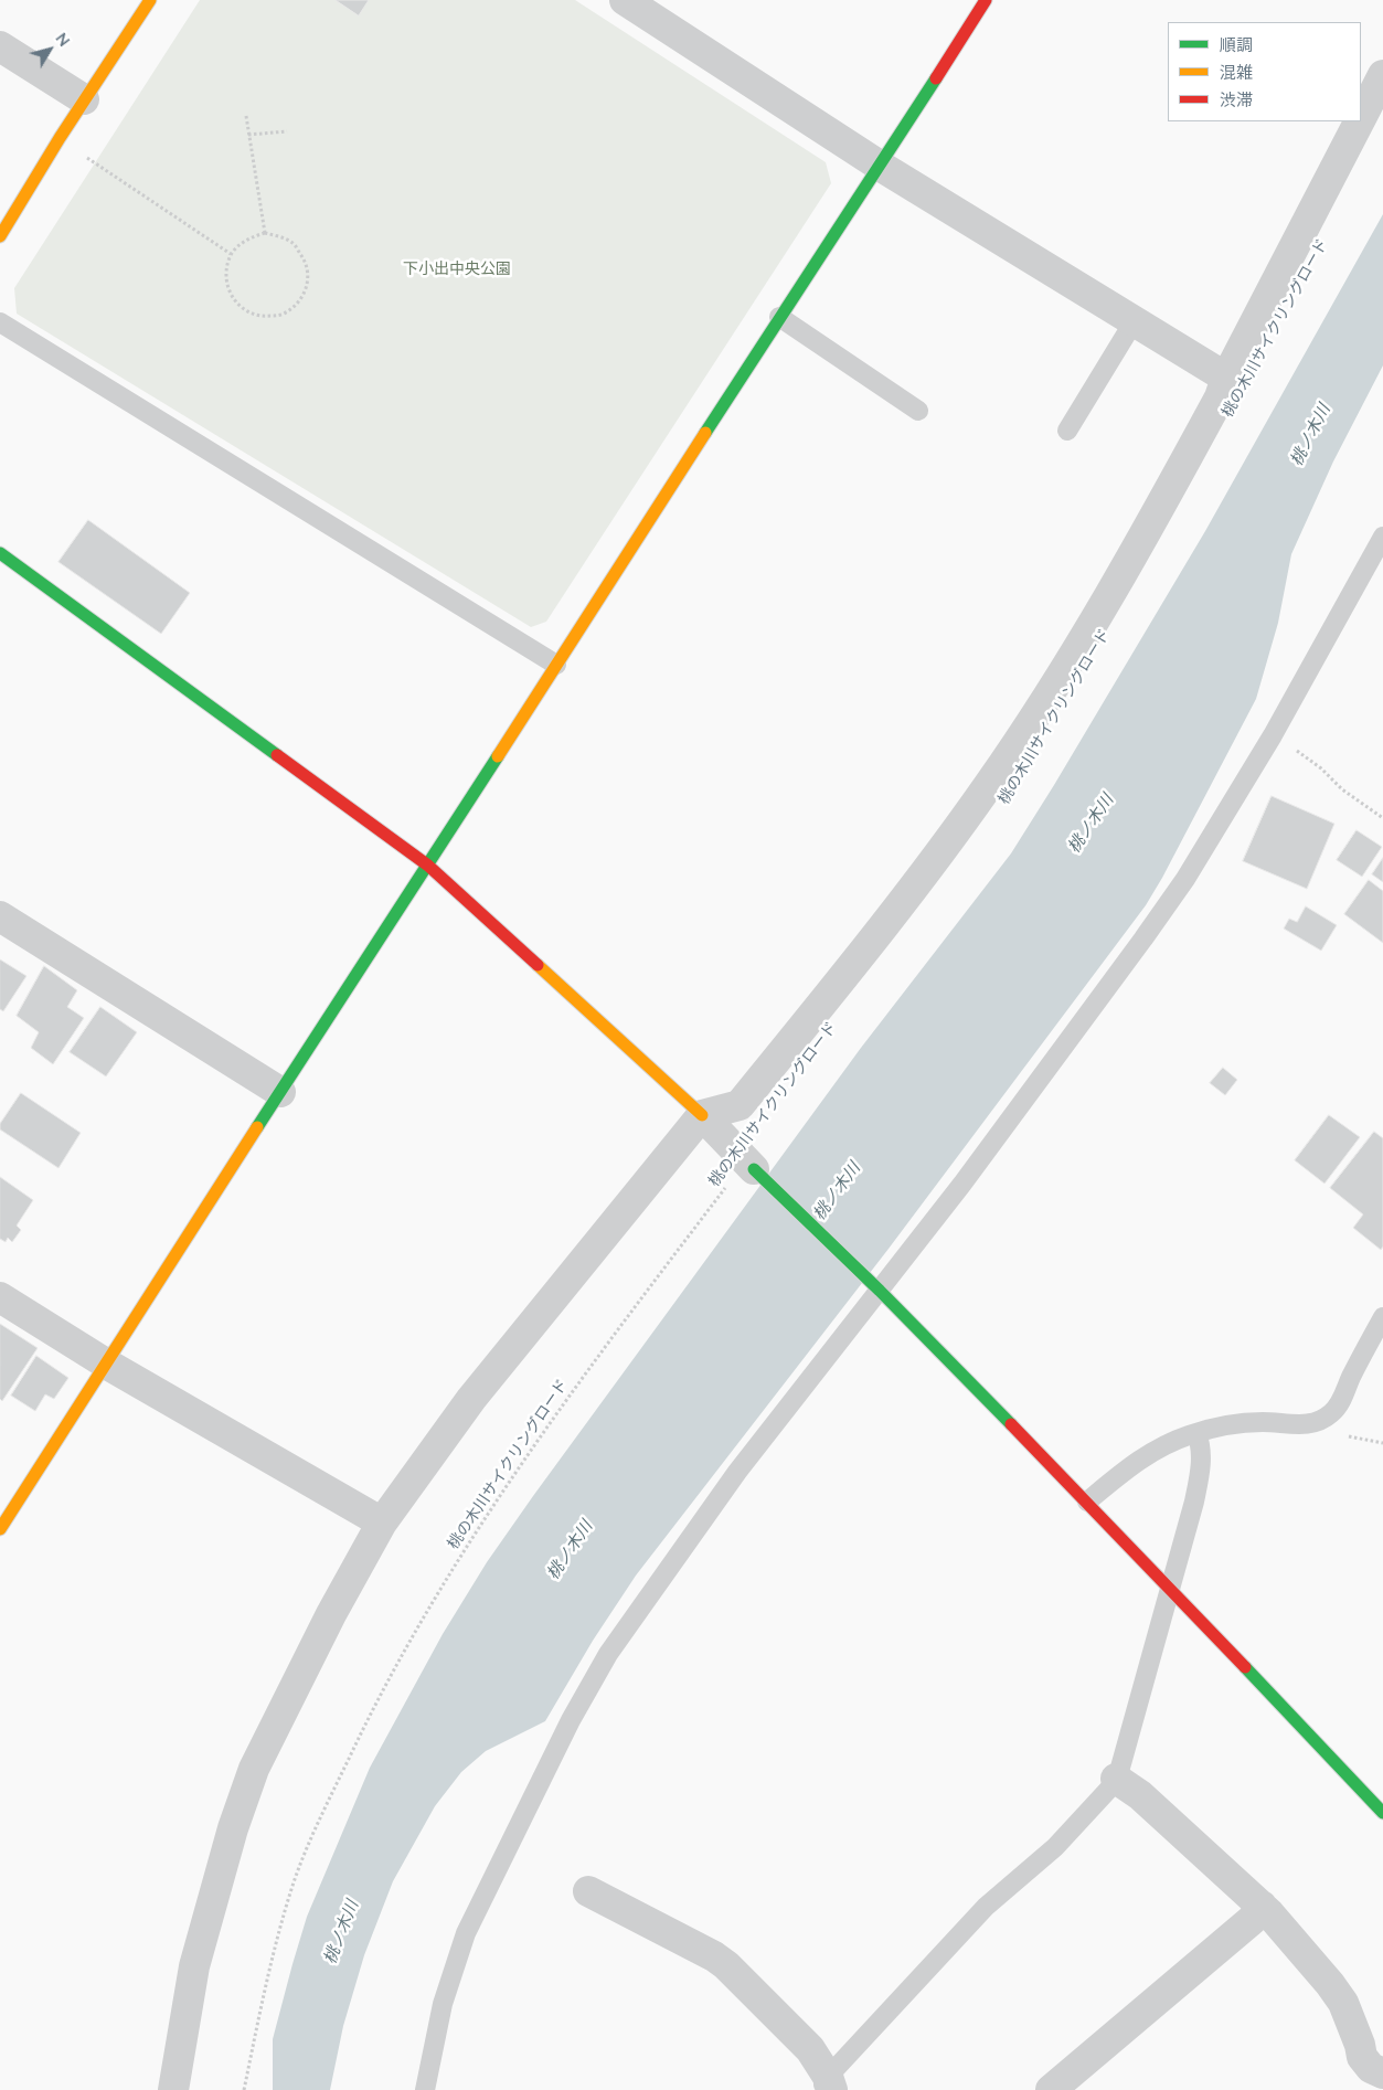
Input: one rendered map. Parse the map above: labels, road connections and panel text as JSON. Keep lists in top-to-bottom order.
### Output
{
  "streets": {
    "path": ["桃の木川サイクリングロード"]
  },
  "water": ["桃ノ木川"],
  "parks": ["下小出中央公園"],
  "legend": ["順調", "混雑", "渋滞"],
  "north": "top right"
}
